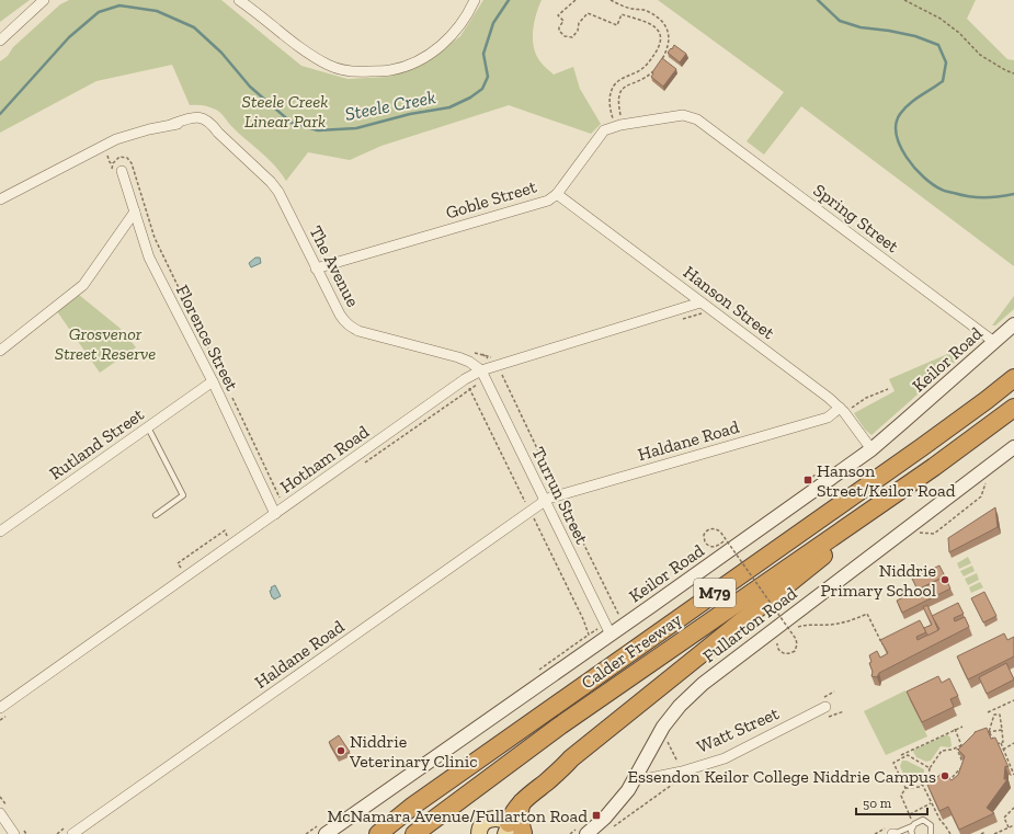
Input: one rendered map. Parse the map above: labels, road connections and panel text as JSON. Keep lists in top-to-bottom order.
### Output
{
  "streets": {
    "highway": ["M79", "Calder Freeway"],
    "main road": ["Keilor Road", "Fullarton Road"],
    "street": [
      "Goble Street",
      "Spring Street",
      "The Avenue",
      "Hanson Street",
      "Florence Street",
      "Haldane Road",
      "Rutland Street",
      "Hotham Road",
      "Turrun Street",
      "Watt Street"
    ]
  },
  "crossings": [
    ["Goble Street", "Spring Street"],
    ["Goble Street", "The Avenue"],
    ["Goble Street", "Hanson Street"],
    ["Spring Street", "Keilor Road"],
    ["The Avenue", "Hotham Road"],
    ["The Avenue", "Turrun Street"],
    ["Hanson Street", "Keilor Road"],
    ["Hanson Street", "Haldane Road"],
    ["Hanson Street", "Hotham Road"],
    ["Florence Street", "Rutland Street"],
    ["Florence Street", "Hotham Road"],
    ["Keilor Road", "Turrun Street"],
    ["Haldane Road", "Turrun Street"],
    ["Hotham Road", "Turrun Street"],
    ["Fullarton Road", "Watt Street"]
  ],
  "water": ["Steele Creek"],
  "parks": ["Steele Creek Linear Park", "Grosvenor Street Reserve"],
  "places": {
    "transit": ["Hanson Street/Keilor Road", "McNamara Avenue/Fullarton Road"],
    "other": ["Niddrie Primary School", "Niddrie Veterinary Clinic", "Essendon Keilor College Niddrie Campus"]
  },
  "scale_bar": "50 m"
}
